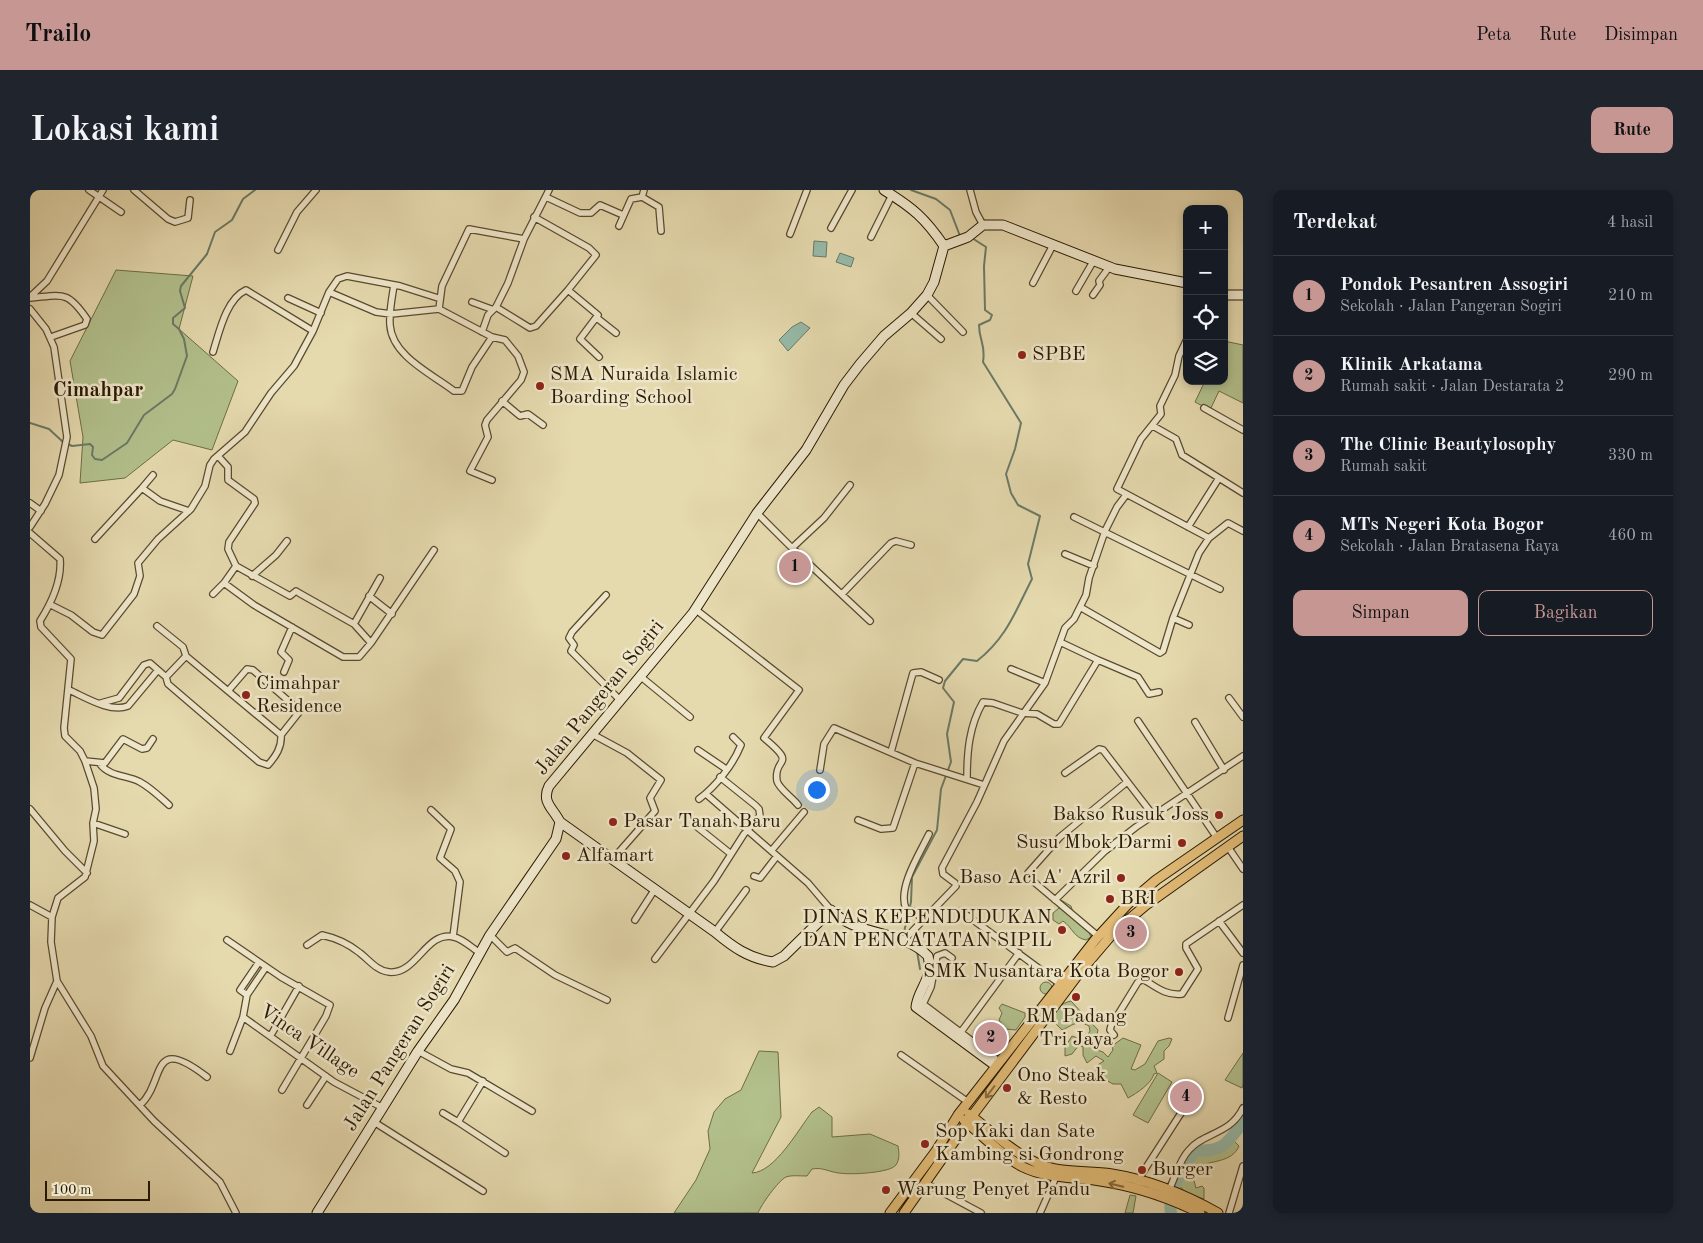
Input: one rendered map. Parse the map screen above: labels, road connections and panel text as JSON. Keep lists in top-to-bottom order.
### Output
{
  "streets": {
    "street": ["Jalan Pangeran Sogiri", "Vinca Village"]
  },
  "crossings": [
    ["Jalan Pangeran Sogiri", "Vinca Village"]
  ],
  "districts": ["Cimahpar"],
  "places": [
    "SPBE",
    "SMA Nuraida Islamic Boarding School",
    "Cimahpar Residence",
    "Bakso Rusuk Joss",
    "Pasar Tanah Baru",
    "Susu Mbok Darmi",
    "Alfamart",
    "Baso Aci A' Azril",
    "BRI",
    "DINAS KEPENDUDUKAN DAN PENCATATAN SIPIL",
    "SMK Nusantara Kota Bogor",
    "RM Padang Tri Jaya",
    "Ono Steak & Resto",
    "Sop Kaki dan Sate Kambing si Gondrong",
    "Burger",
    "Warung Penyet Pandu"
  ],
  "scale_bar": "100 m",
  "page": {
    "header": "Trailo",
    "nav": ["Peta", "Rute", "Disimpan"],
    "buttons": [
      "Rute",
      ["Simpan", "Bagikan"]
    ],
    "title": "Lokasi kami",
    "heading": ["Terdekat", "4 hasil"],
    "map_buttons": ["+", "−"],
    "list": [
      {
        "mark": "1",
        "name": "Pondok Pesantren Assogiri",
        "note": "Sekolah · Jalan Pangeran Sogiri",
        "value": "210 m"
      },
      {
        "mark": "2",
        "name": "Klinik Arkatama",
        "note": "Rumah sakit · Jalan Destarata 2",
        "value": "290 m"
      },
      {
        "mark": "3",
        "name": "The Clinic Beautylosophy",
        "note": "Rumah sakit",
        "value": "330 m"
      },
      {
        "mark": "4",
        "name": "MTs Negeri Kota Bogor",
        "note": "Sekolah · Jalan Bratasena Raya",
        "value": "460 m"
      }
    ],
    "pins": [
      "1",
      "3",
      "2",
      "4"
    ],
    "scale": "100 m"
  }
}
